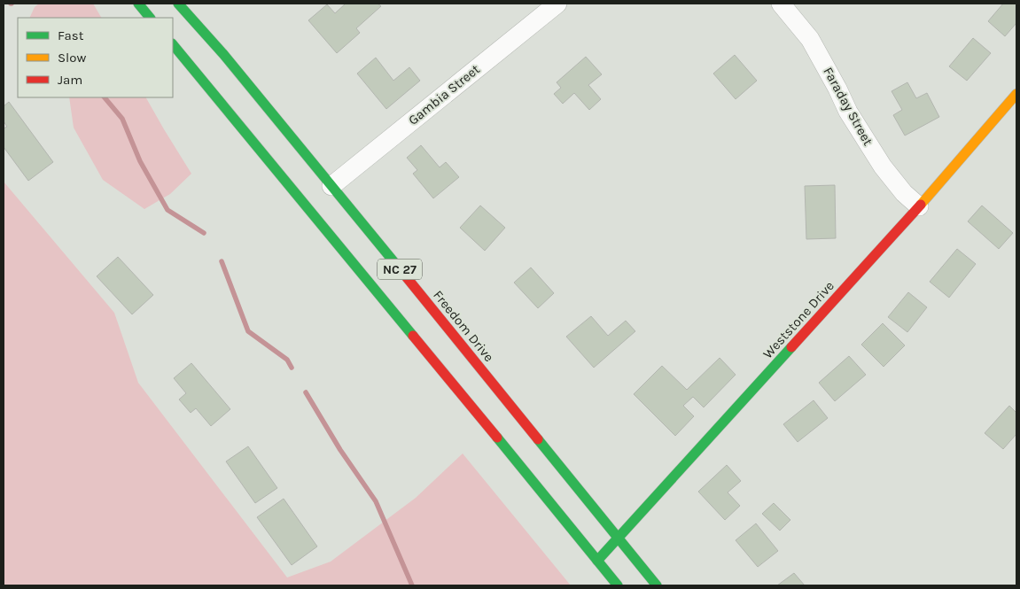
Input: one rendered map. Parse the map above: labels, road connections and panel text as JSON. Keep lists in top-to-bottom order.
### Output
{
  "streets": {
    "main road": ["NC 27", "Weststone Drive", "Freedom Drive"],
    "street": ["Gambia Street", "Faraday Street"]
  },
  "crossings": [
    ["Gambia Street", "Freedom Drive"],
    ["Faraday Street", "Weststone Drive"],
    ["NC 27", "Weststone Drive"],
    ["Weststone Drive", "Freedom Drive"]
  ],
  "legend": ["Fast", "Slow", "Jam"]
}
